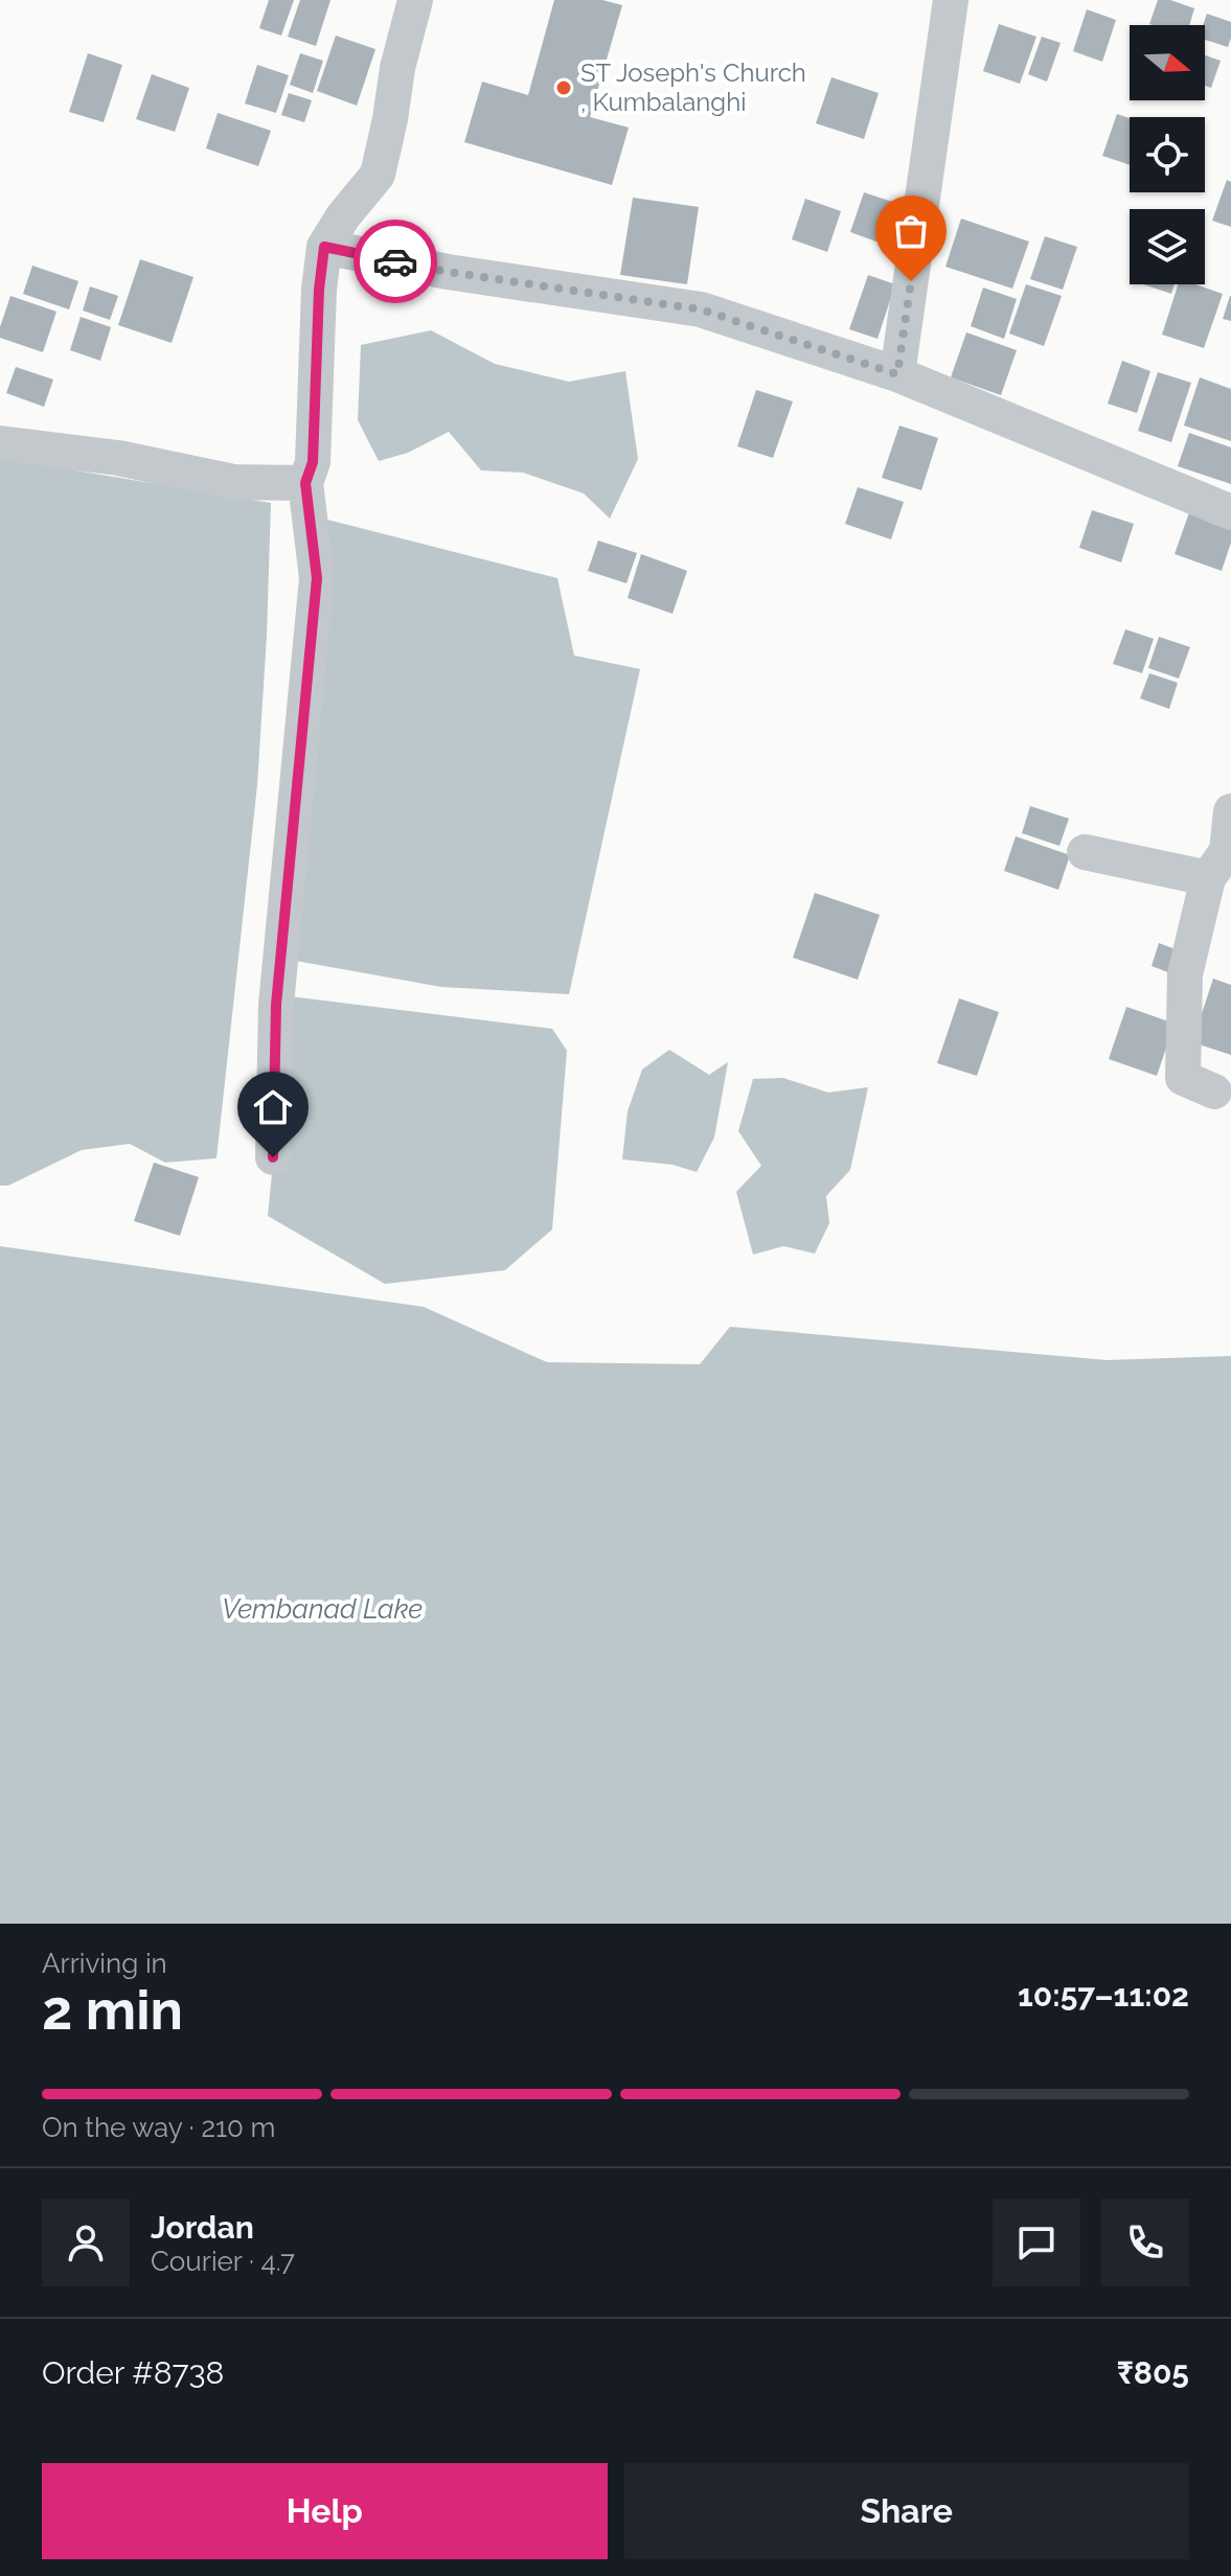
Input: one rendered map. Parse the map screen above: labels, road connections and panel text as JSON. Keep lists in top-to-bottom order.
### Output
{
  "water": ["Vembanad Lake"],
  "places": ["ST Joseph's Church , Kumbalanghi"],
  "north": "right",
  "page": {
    "heading": ["2 min", "Arriving in", "10:57–11:02"],
    "panel": [
      "Jordan",
      "Courier · 4.7",
      "Order #8738",
      "₹805"
    ],
    "bar": "On the way · 210 m",
    "buttons": ["Help", "Share"]
  }
}
